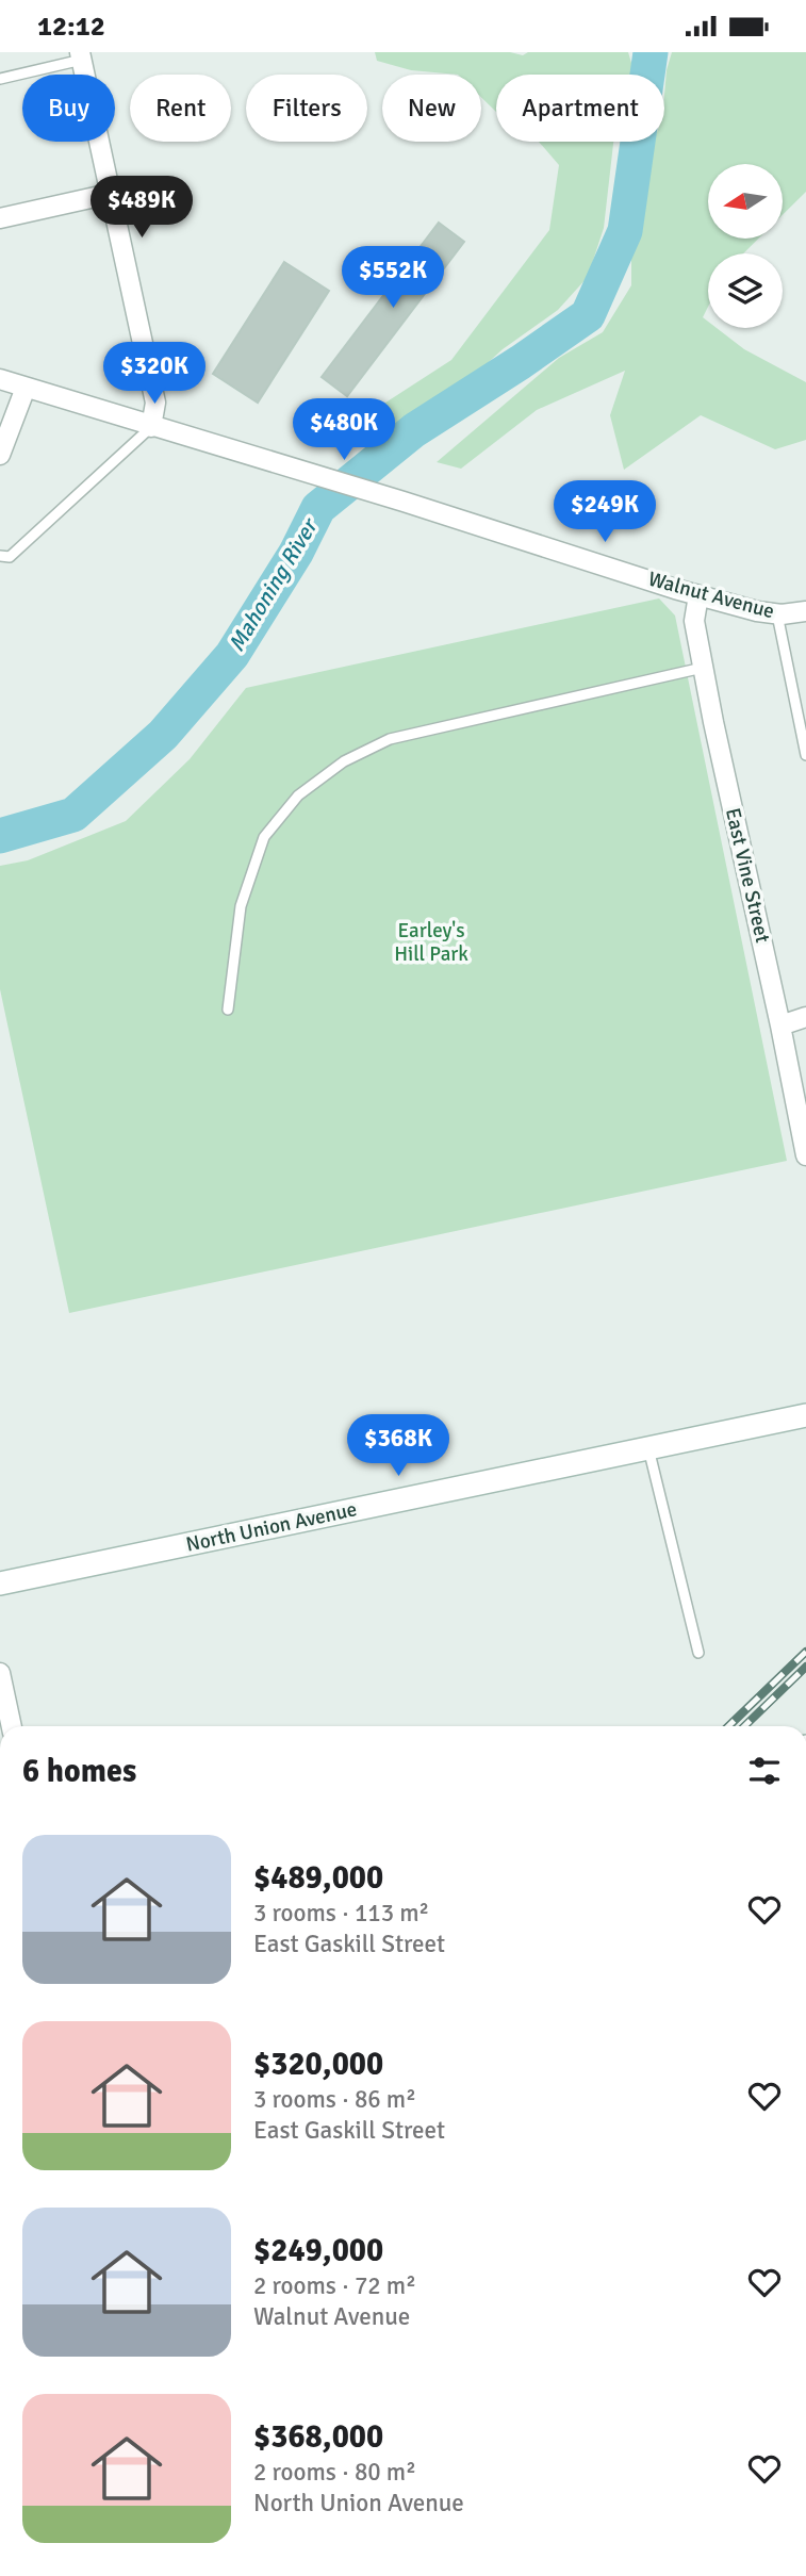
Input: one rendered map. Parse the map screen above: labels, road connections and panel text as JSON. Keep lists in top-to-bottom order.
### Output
{
  "streets": {
    "main road": ["North Union Avenue"],
    "street": ["Walnut Avenue", "East Vine Street"]
  },
  "crossings": [
    ["Walnut Avenue", "East Vine Street"]
  ],
  "water": ["Mahoning River"],
  "parks": ["Earley's Hill Park"],
  "north": "left",
  "page": {
    "status": "12:12",
    "chip": [
      "Buy",
      "Rent",
      "Filters",
      "New",
      "Apartment"
    ],
    "price": [
      "$489K",
      "$552K",
      "$320K",
      "$480K",
      "$249K",
      "$368K"
    ],
    "heading": "6 homes",
    "list": [
      {
        "name": "$489,000",
        "note": "3 rooms · 113 m² · East Gaskill Street"
      },
      {
        "name": "$320,000",
        "note": "3 rooms · 86 m² · East Gaskill Street"
      },
      {
        "name": "$249,000",
        "note": "2 rooms · 72 m² · Walnut Avenue"
      },
      {
        "name": "$368,000",
        "note": "2 rooms · 80 m² · North Union Avenue"
      }
    ]
  }
}
